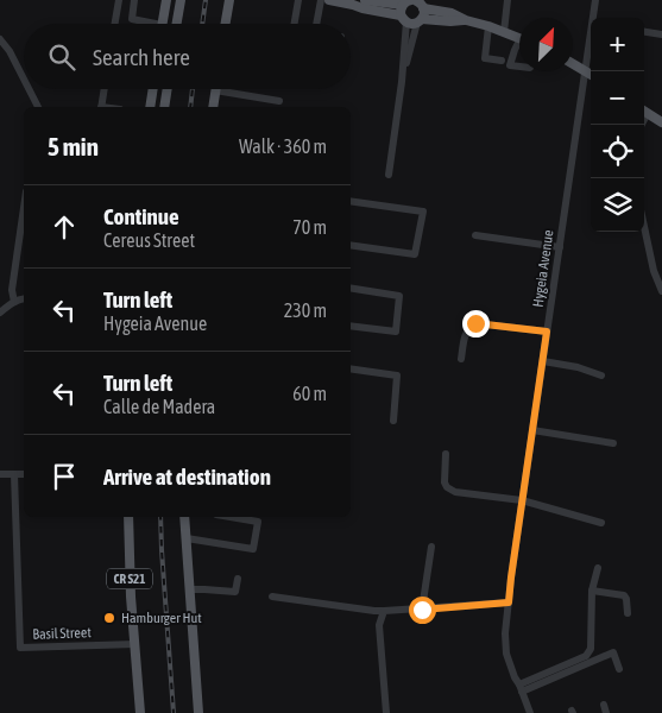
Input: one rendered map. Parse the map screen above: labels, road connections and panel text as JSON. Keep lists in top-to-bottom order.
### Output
{
  "streets": {
    "main road": ["CR S21"],
    "street": ["Hygeia Avenue", "Basil Street"]
  },
  "crossings": [
    ["CR S21", "Basil Street"]
  ],
  "places": ["Hamburger Hut"],
  "north": "top right",
  "page": {
    "map_buttons": ["+", "−"],
    "search": "Search here",
    "heading": ["5 min", "Walk · 360 m"],
    "list": [
      ["Continue", "Cereus Street", "70 m"],
      ["Turn left", "Hygeia Avenue", "230 m"],
      ["Turn left", "Calle de Madera", "60 m"],
      "Arrive at destination"
    ]
  }
}
